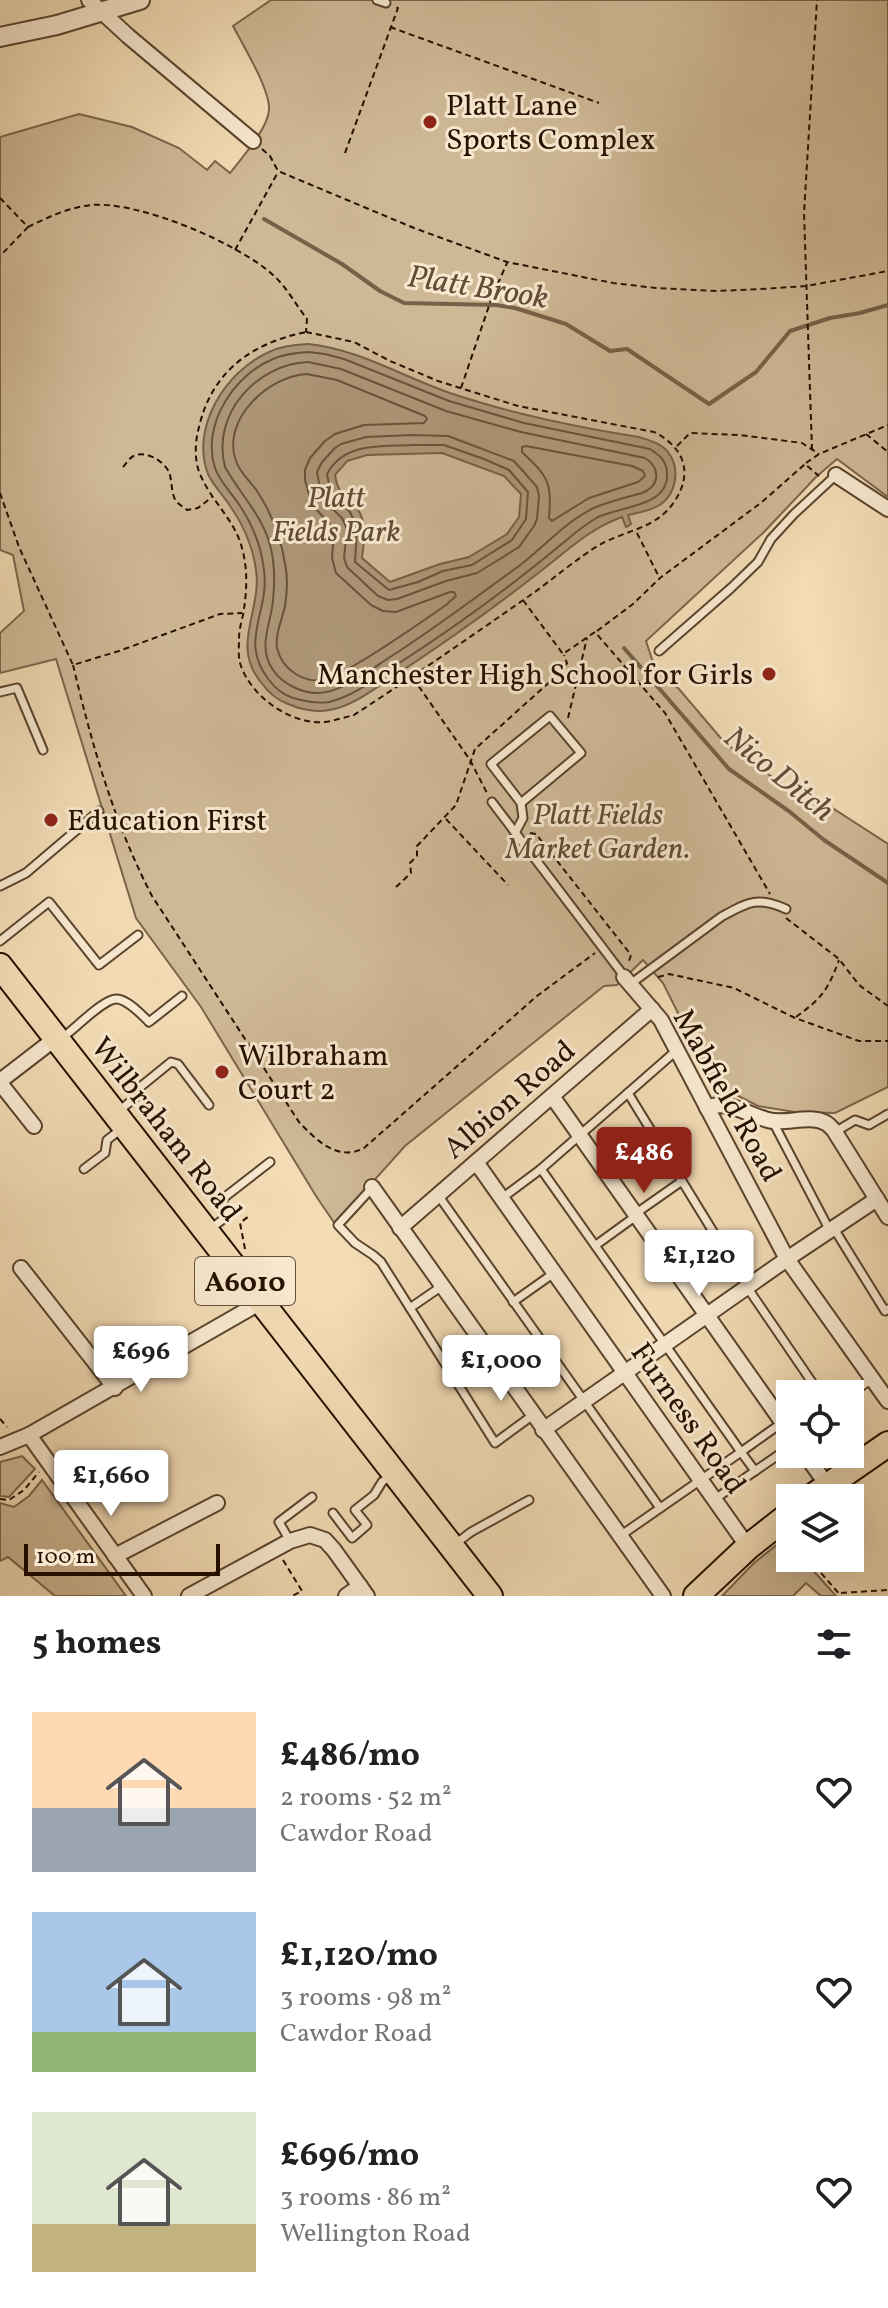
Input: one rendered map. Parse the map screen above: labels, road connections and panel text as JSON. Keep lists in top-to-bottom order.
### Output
{
  "streets": {
    "highway": ["Wilbraham Road", "A6010"],
    "street": ["Mabfield Road", "Albion Road", "Furness Road"]
  },
  "crossings": [
    ["Mabfield Road", "Albion Road"],
    ["Albion Road", "Furness Road"]
  ],
  "water": ["Platt Brook", "Nico Ditch"],
  "parks": ["Platt Fields Park", "Platt Fields Market Garden."],
  "places": [
    "Platt Lane Sports Complex",
    "Manchester High School for Girls",
    "Education First",
    "Wilbraham Court 2"
  ],
  "scale_bar": "100 m",
  "page": {
    "price": [
      "£486",
      "£1,120",
      "£696",
      "£1,000",
      "£1,660"
    ],
    "scale": "100 m",
    "heading": "5 homes",
    "list": [
      {
        "name": "£486/mo",
        "note": "2 rooms · 52 m² · Cawdor Road"
      },
      {
        "name": "£1,120/mo",
        "note": "3 rooms · 98 m² · Cawdor Road"
      },
      {
        "name": "£696/mo",
        "note": "3 rooms · 86 m² · Wellington Road"
      }
    ]
  }
}
